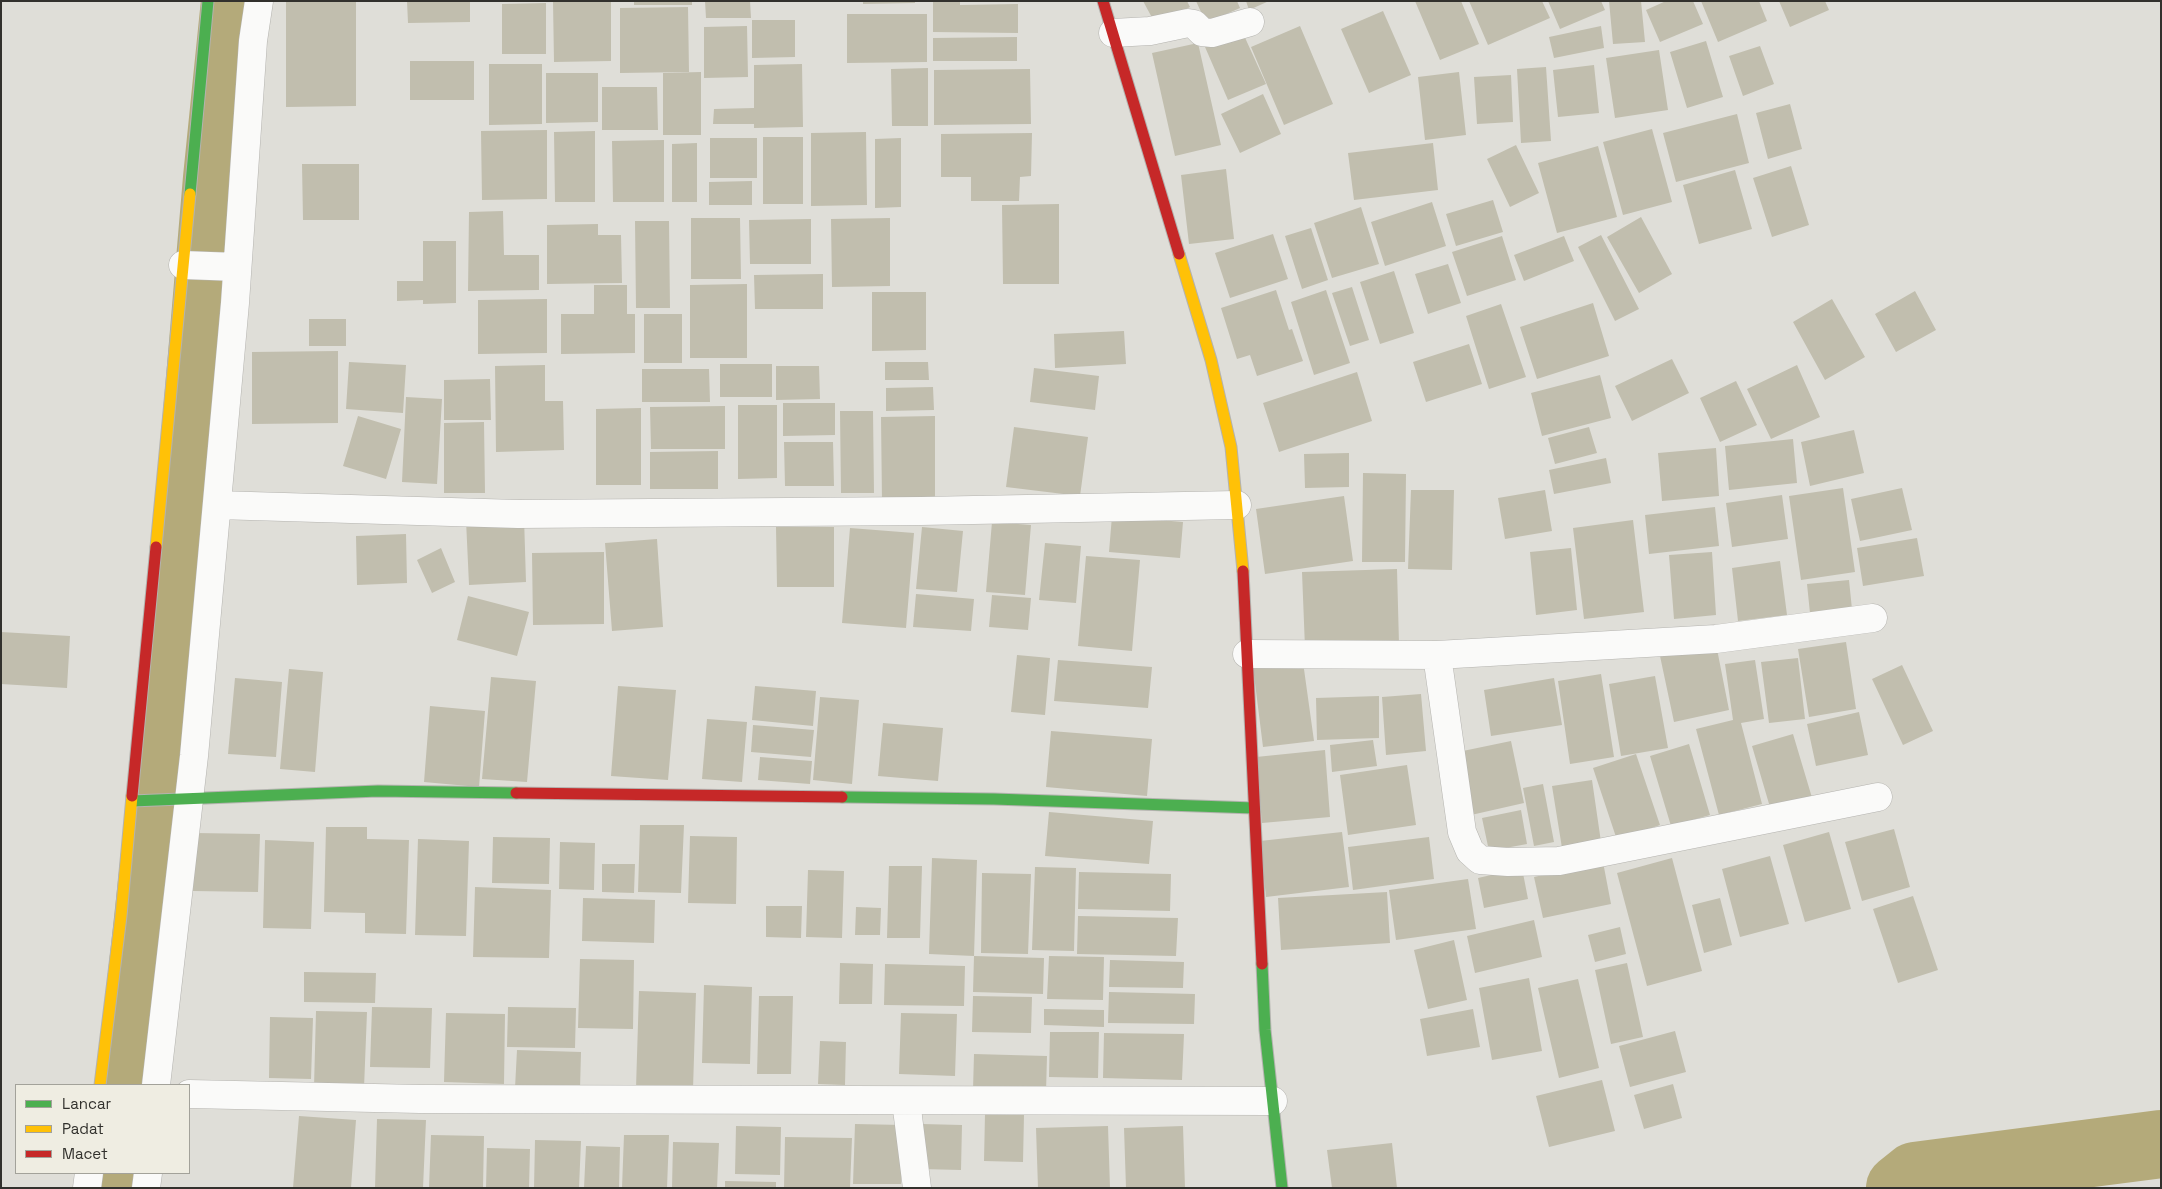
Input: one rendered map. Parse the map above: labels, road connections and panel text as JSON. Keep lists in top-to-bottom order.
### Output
{
  "legend": ["Lancar", "Padat", "Macet"]
}
